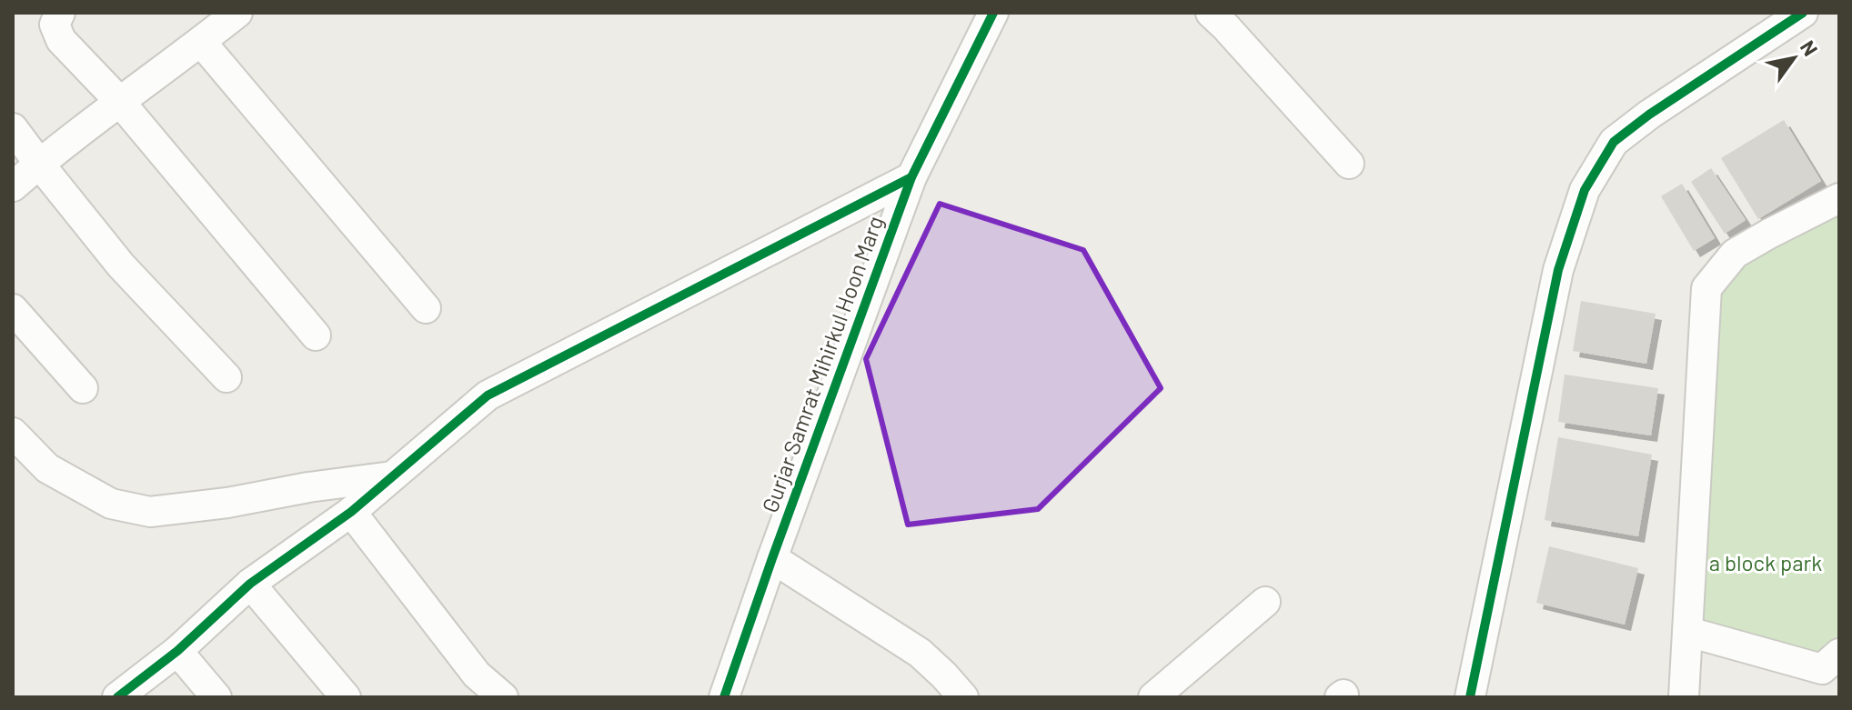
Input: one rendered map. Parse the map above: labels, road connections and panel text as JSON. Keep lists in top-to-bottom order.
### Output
{
  "streets": {
    "street": ["Gurjar Samrat Mihirkul Hoon Marg"]
  },
  "parks": ["a block park"],
  "north": "top right"
}
